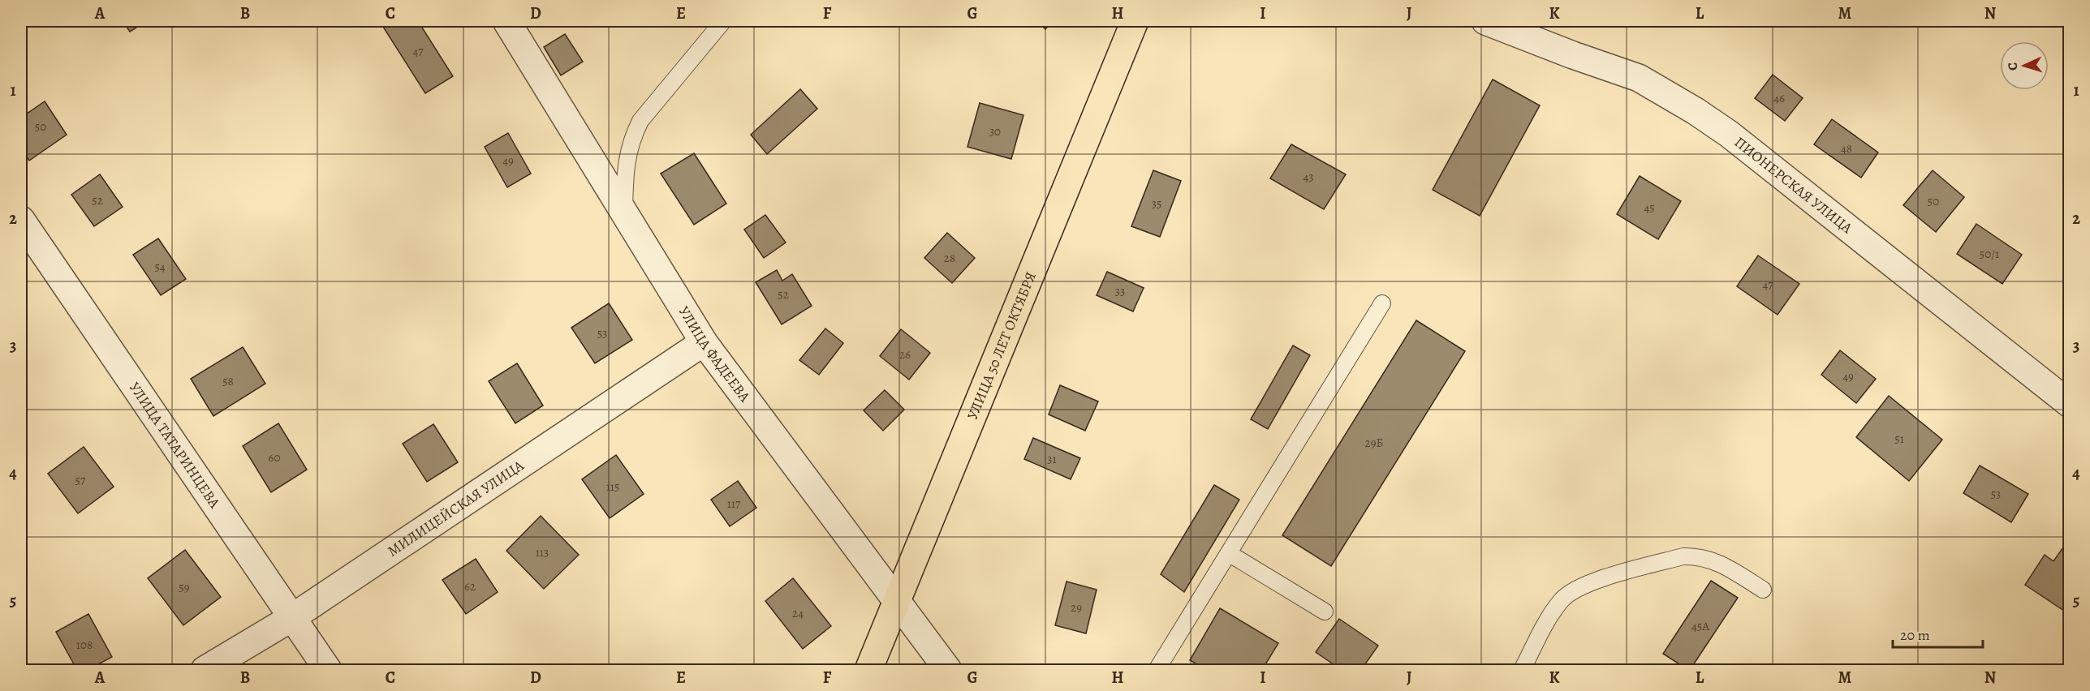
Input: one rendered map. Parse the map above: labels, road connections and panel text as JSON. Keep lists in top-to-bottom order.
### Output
{
  "streets": {
    "main road": ["УЛИЦА 50 ЛЕТ ОКТЯБРЯ"],
    "street": [
      "ПИОНЕРСКАЯ УЛИЦА",
      "УЛИЦА ФАДЕЕВА",
      "УЛИЦА ТАТАРИНЦЕВА",
      "МИЛИЦЕЙСКАЯ УЛИЦА"
    ]
  },
  "crossings": [
    ["УЛИЦА 50 ЛЕТ ОКТЯБРЯ", "УЛИЦА ФАДЕЕВА"],
    ["УЛИЦА ФАДЕЕВА", "МИЛИЦЕЙСКАЯ УЛИЦА"],
    ["УЛИЦА ТАТАРИНЦЕВА", "МИЛИЦЕЙСКАЯ УЛИЦА"]
  ],
  "house_numbers": [
    "47",
    "46",
    "50",
    "30",
    "48",
    "49",
    "43",
    "52",
    "50",
    "35",
    "45",
    "50/1",
    "28",
    "54",
    "47",
    "33",
    "52",
    "53",
    "26",
    "49",
    "58",
    "51",
    "29Б",
    "60",
    "31",
    "57",
    "115",
    "53",
    "117",
    "113",
    "62",
    "59",
    "29",
    "24",
    "45А",
    "108"
  ],
  "scale_bar": "20 m",
  "north": "left",
  "grid": {
    "columns": [
      "A",
      "B",
      "C",
      "D",
      "E",
      "F",
      "G",
      "H",
      "I",
      "J",
      "K",
      "L",
      "M",
      "N"
    ],
    "rows": [
      "1",
      "2",
      "3",
      "4",
      "5"
    ]
  }
}
